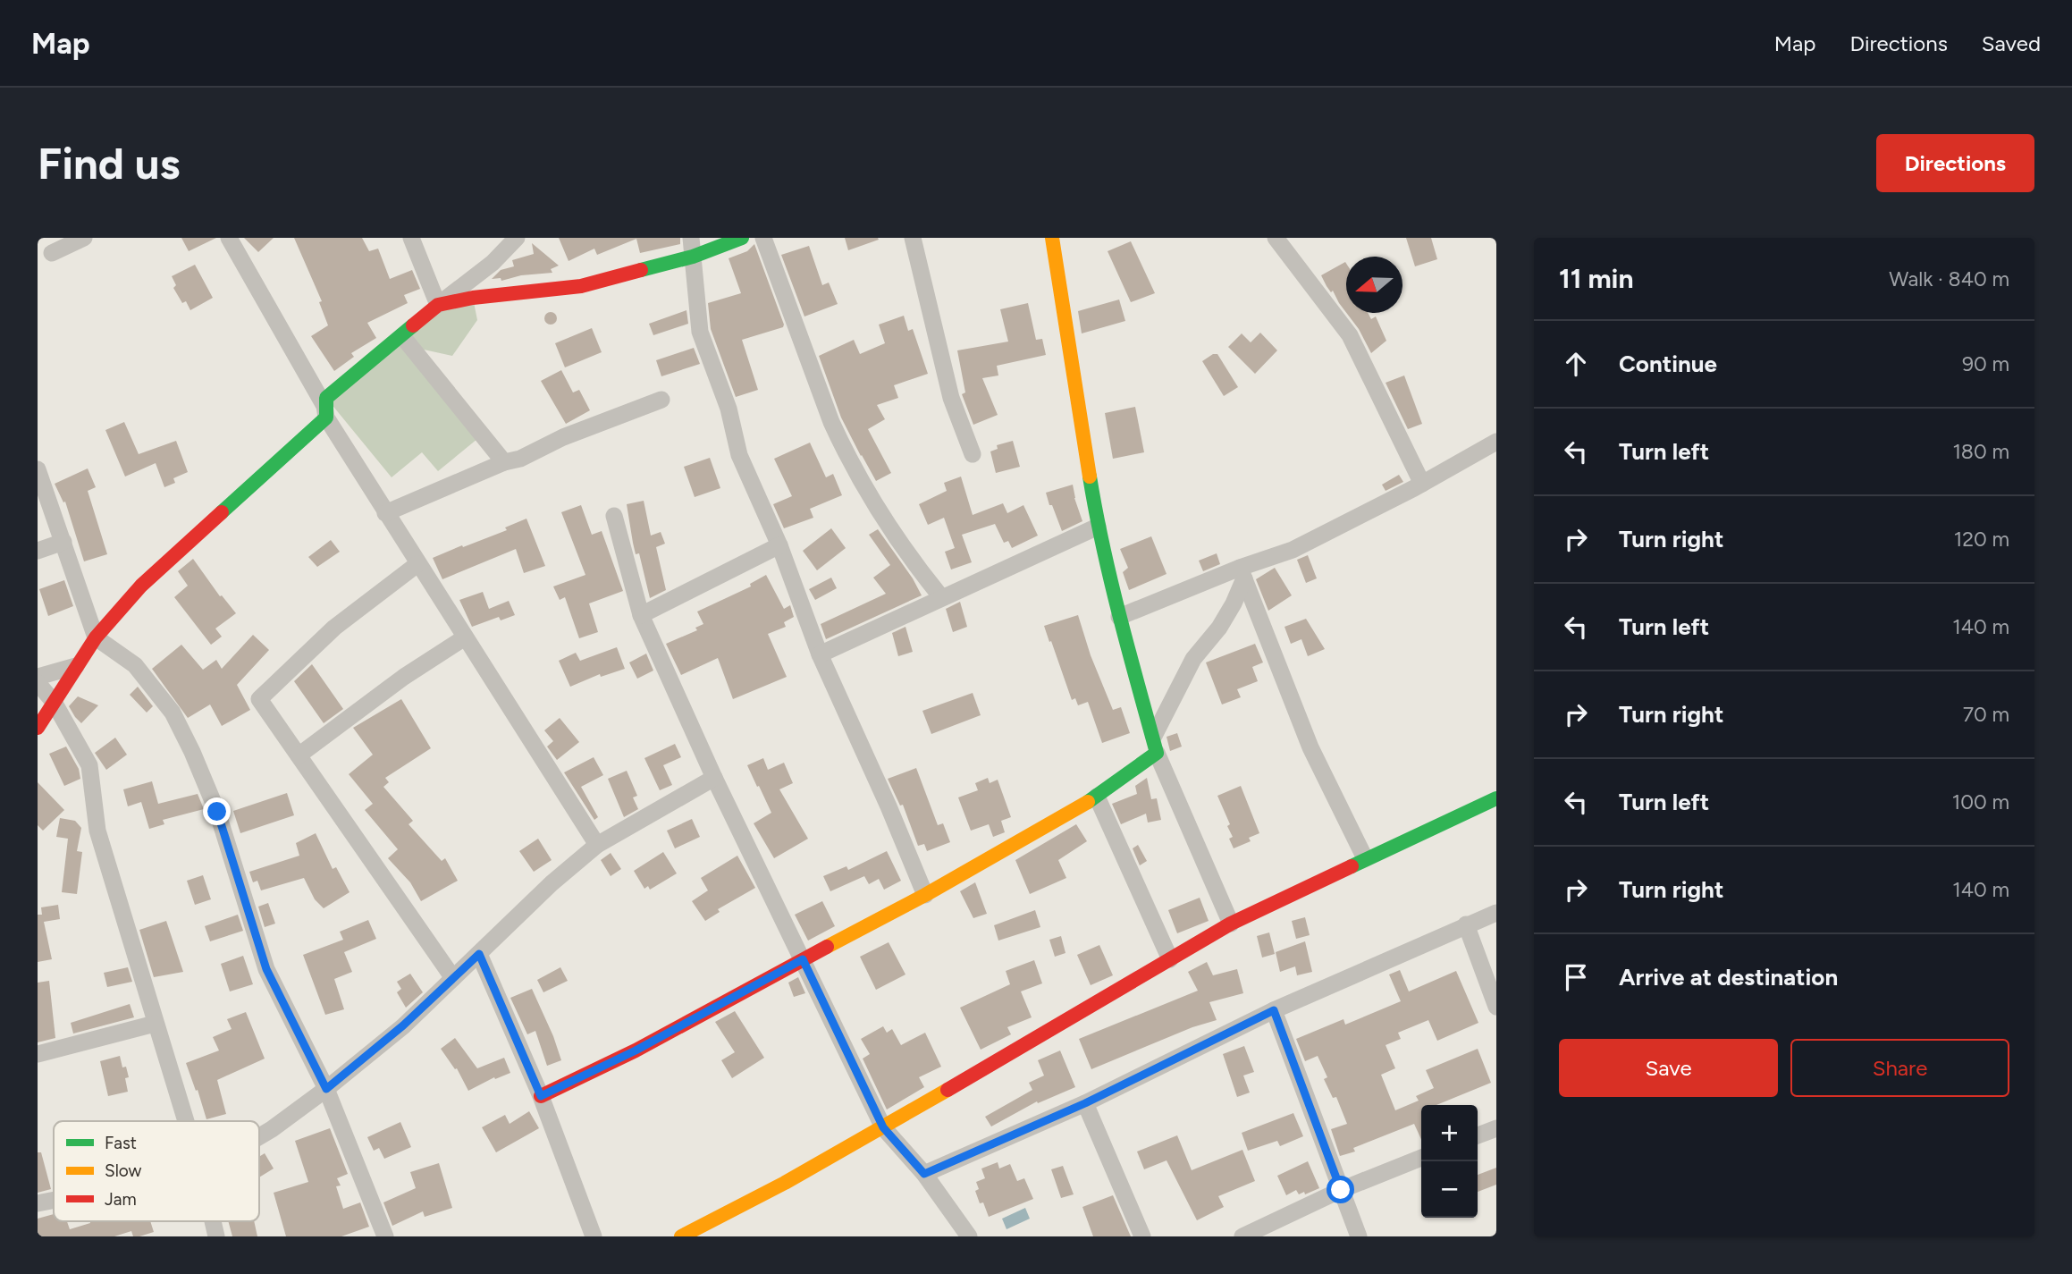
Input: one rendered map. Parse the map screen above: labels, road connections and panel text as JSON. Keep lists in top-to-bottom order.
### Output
{
  "legend": ["Fast", "Slow", "Jam"],
  "north": "left",
  "page": {
    "header": "Map",
    "nav": ["Map", "Directions", "Saved"],
    "buttons": [
      "Directions",
      ["Save", "Share"]
    ],
    "title": "Find us",
    "heading": ["11 min", "Walk · 840 m"],
    "list": [
      ["Continue", "90 m"],
      ["Turn left", "180 m"],
      ["Turn right", "120 m"],
      ["Turn left", "140 m"],
      ["Turn right", "70 m"],
      ["Turn left", "100 m"],
      ["Turn right", "140 m"],
      "Arrive at destination"
    ],
    "map_buttons": ["+", "−"]
  }
}
